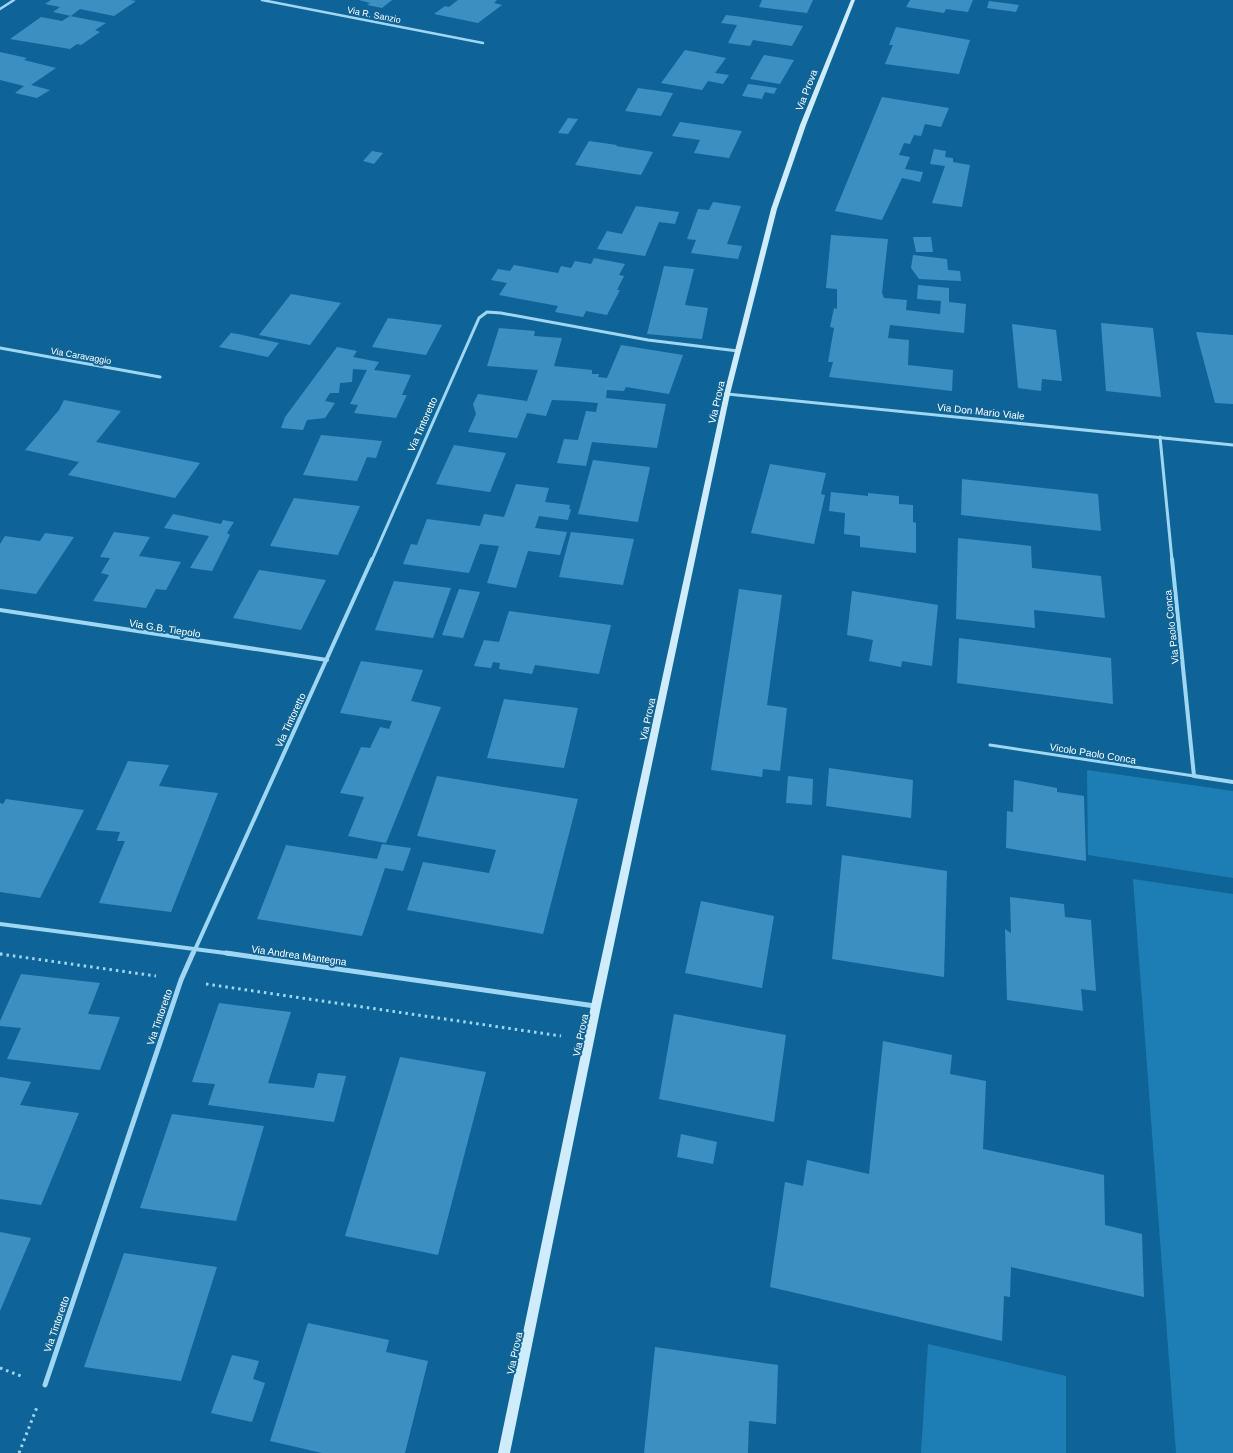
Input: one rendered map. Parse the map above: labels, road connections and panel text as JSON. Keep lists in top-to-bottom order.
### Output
{
  "streets": {
    "main road": ["Via Prova"],
    "street": [
      "Via R. Sanzio",
      "Via Caravaggio",
      "Via Don Mario Viale",
      "Via Tintoretto",
      "Via Paolo Conca",
      "Via G.B. Tiepolo",
      "Via Andrea Mantegna"
    ],
    "lane": ["Vicolo Paolo Conca"]
  },
  "crossings": [
    ["Via Prova", "Via Don Mario Viale"],
    ["Via Prova", "Via Tintoretto"],
    ["Via Prova", "Via Andrea Mantegna"],
    ["Via Don Mario Viale", "Via Paolo Conca"],
    ["Via Tintoretto", "Via G.B. Tiepolo"],
    ["Via Tintoretto", "Via Andrea Mantegna"],
    ["Via Paolo Conca", "Vicolo Paolo Conca"]
  ]
}
